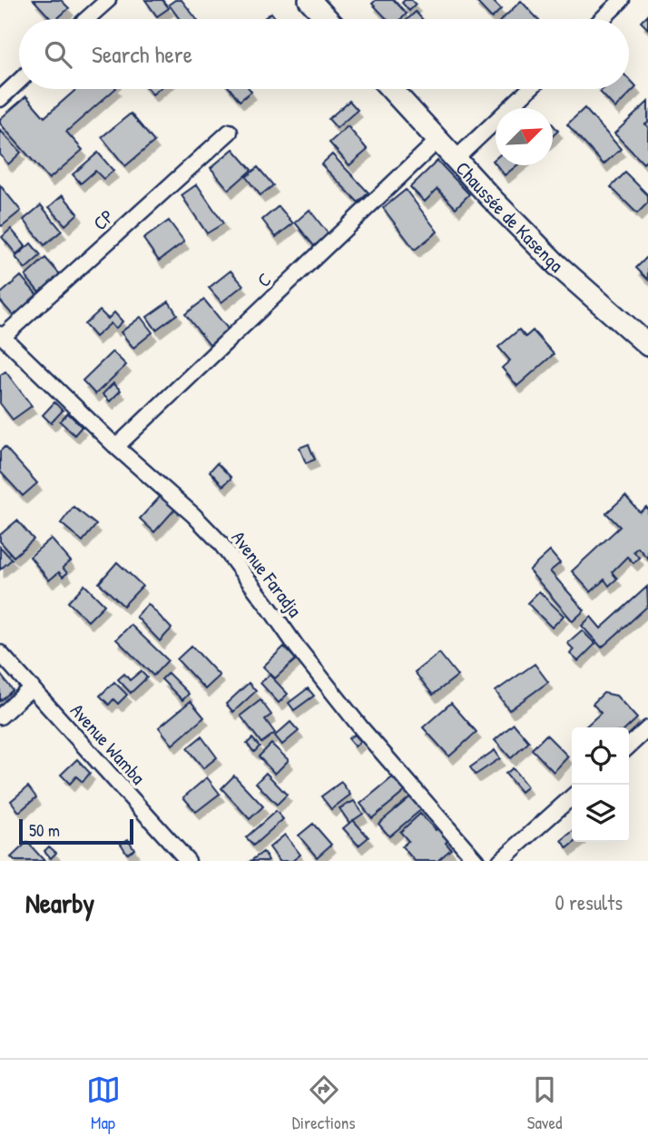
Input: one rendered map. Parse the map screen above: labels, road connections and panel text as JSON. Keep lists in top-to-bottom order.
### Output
{
  "streets": {
    "main road": ["Chaussée de Kasenga"],
    "street": [
      "CP",
      "C",
      "Avenue Faradja",
      "Avenue Wamba"
    ]
  },
  "crossings": [
    ["Chaussée de Kasenga", "C"],
    ["CP", "Avenue Faradja"],
    ["C", "Avenue Faradja"]
  ],
  "scale_bar": "50 m",
  "north": "top right",
  "page": {
    "search": "Search here",
    "scale": "50 m",
    "heading": ["Nearby", "0 results"],
    "nav": ["Map", "Directions", "Saved"]
  }
}
